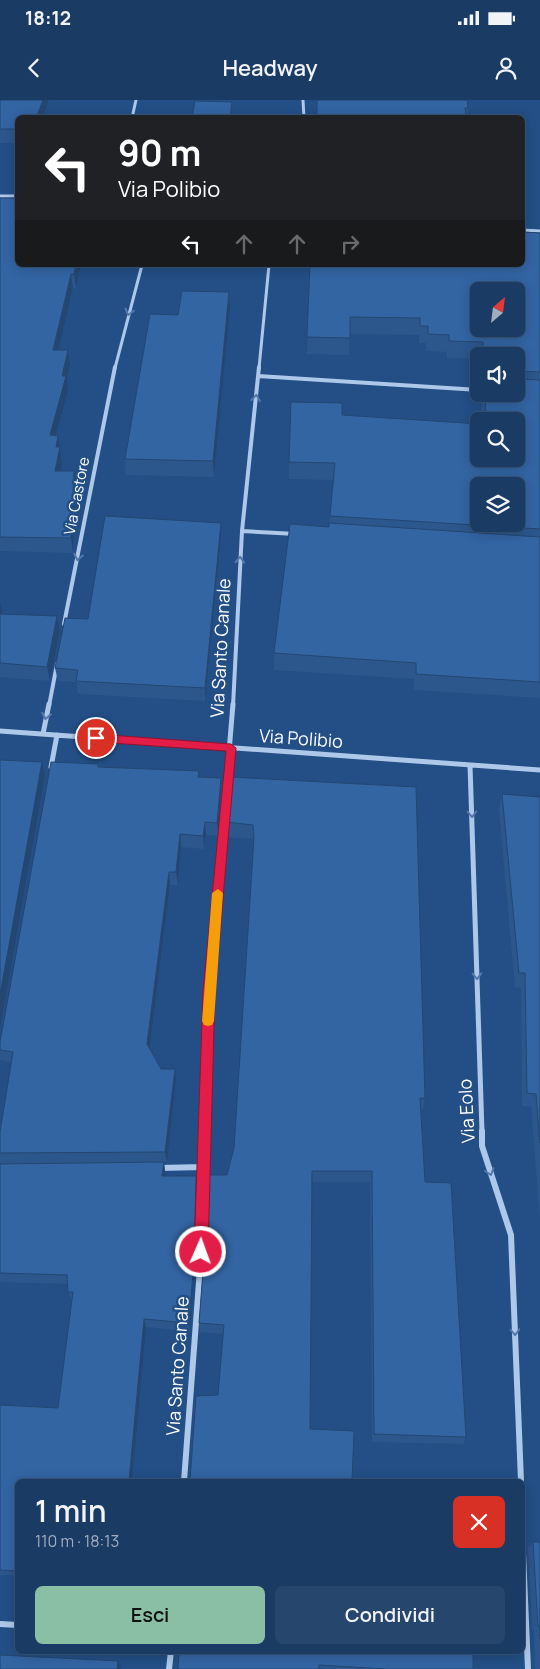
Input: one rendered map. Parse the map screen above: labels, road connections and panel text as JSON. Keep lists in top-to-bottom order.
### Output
{
  "streets": {
    "street": [
      "Via Castore",
      "Via Santo Canale",
      "Via Polibio",
      "Via Eolo"
    ]
  },
  "crossings": [
    ["Via Santo Canale", "Via Polibio"],
    ["Via Polibio", "Via Eolo"]
  ],
  "one_way": ["Via Castore", "Via Eolo"],
  "north": "top right",
  "page": {
    "status": "18:12",
    "header": "Headway",
    "turn": ["90 m", "Via Polibio"],
    "heading": ["1 min", "110 m · 18:13"],
    "buttons": ["Esci", "Condividi"]
  }
}
